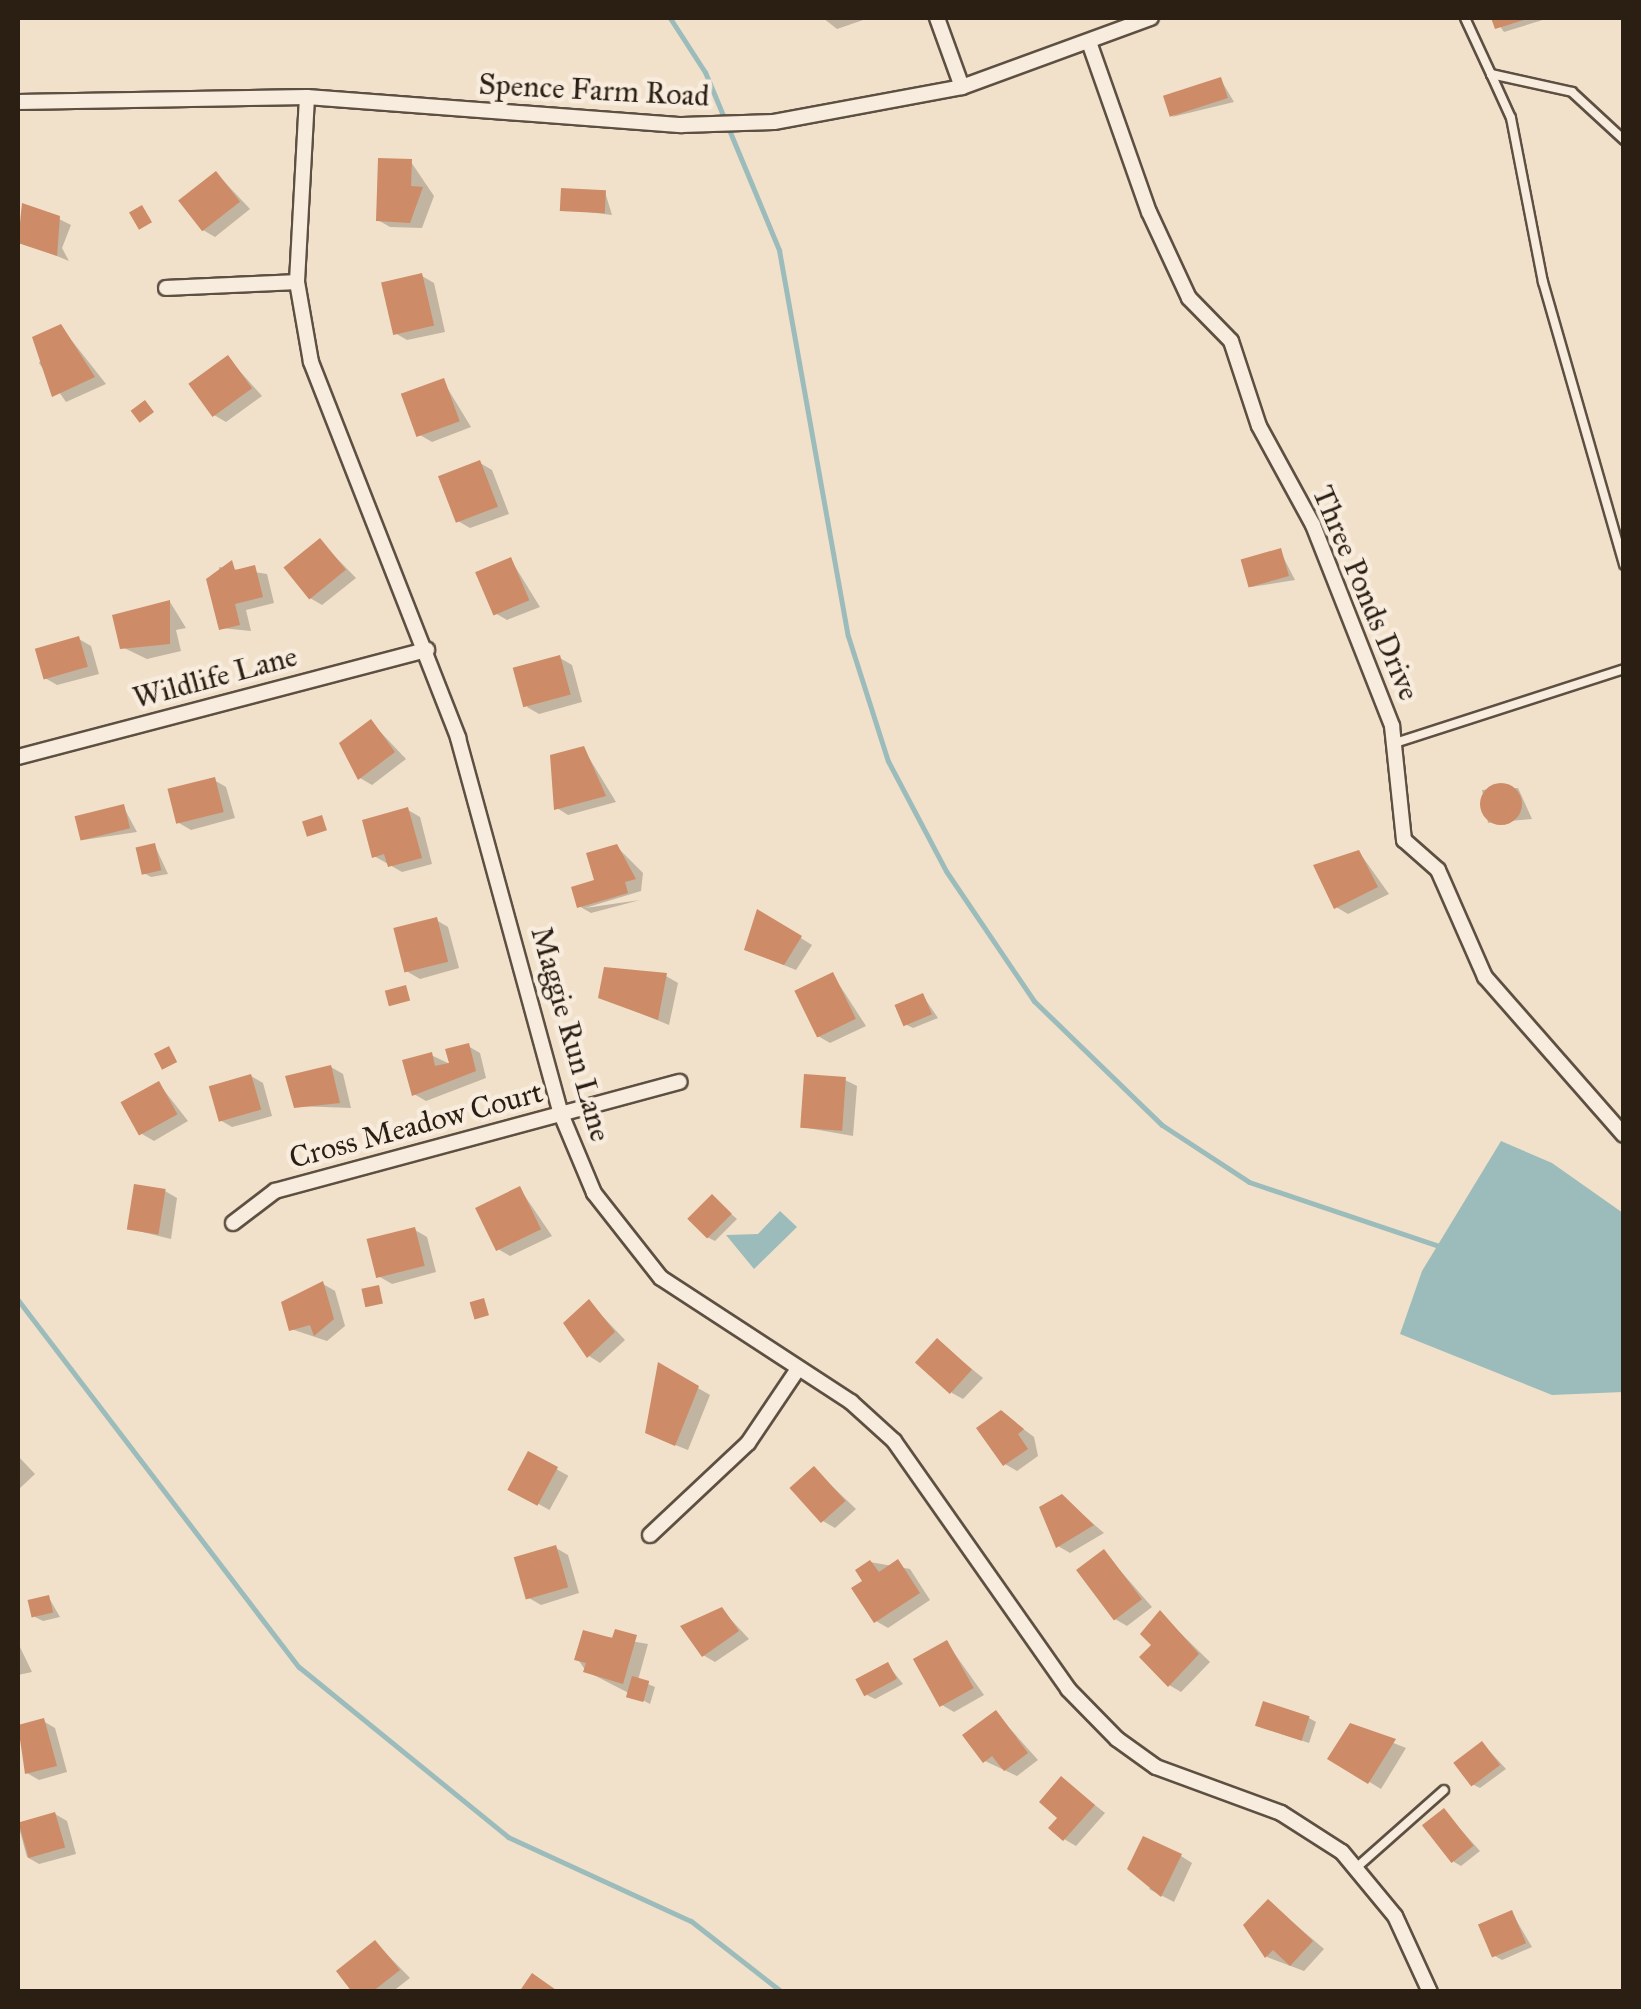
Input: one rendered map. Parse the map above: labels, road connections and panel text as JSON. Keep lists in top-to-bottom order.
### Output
{
  "streets": {
    "street": [
      "Spence Farm Road",
      "Three Ponds Drive",
      "Wildlife Lane",
      "Maggie Run Lane",
      "Cross Meadow Court"
    ]
  },
  "crossings": [
    ["Spence Farm Road", "Three Ponds Drive"],
    ["Spence Farm Road", "Maggie Run Lane"],
    ["Wildlife Lane", "Maggie Run Lane"],
    ["Maggie Run Lane", "Cross Meadow Court"]
  ]
}
